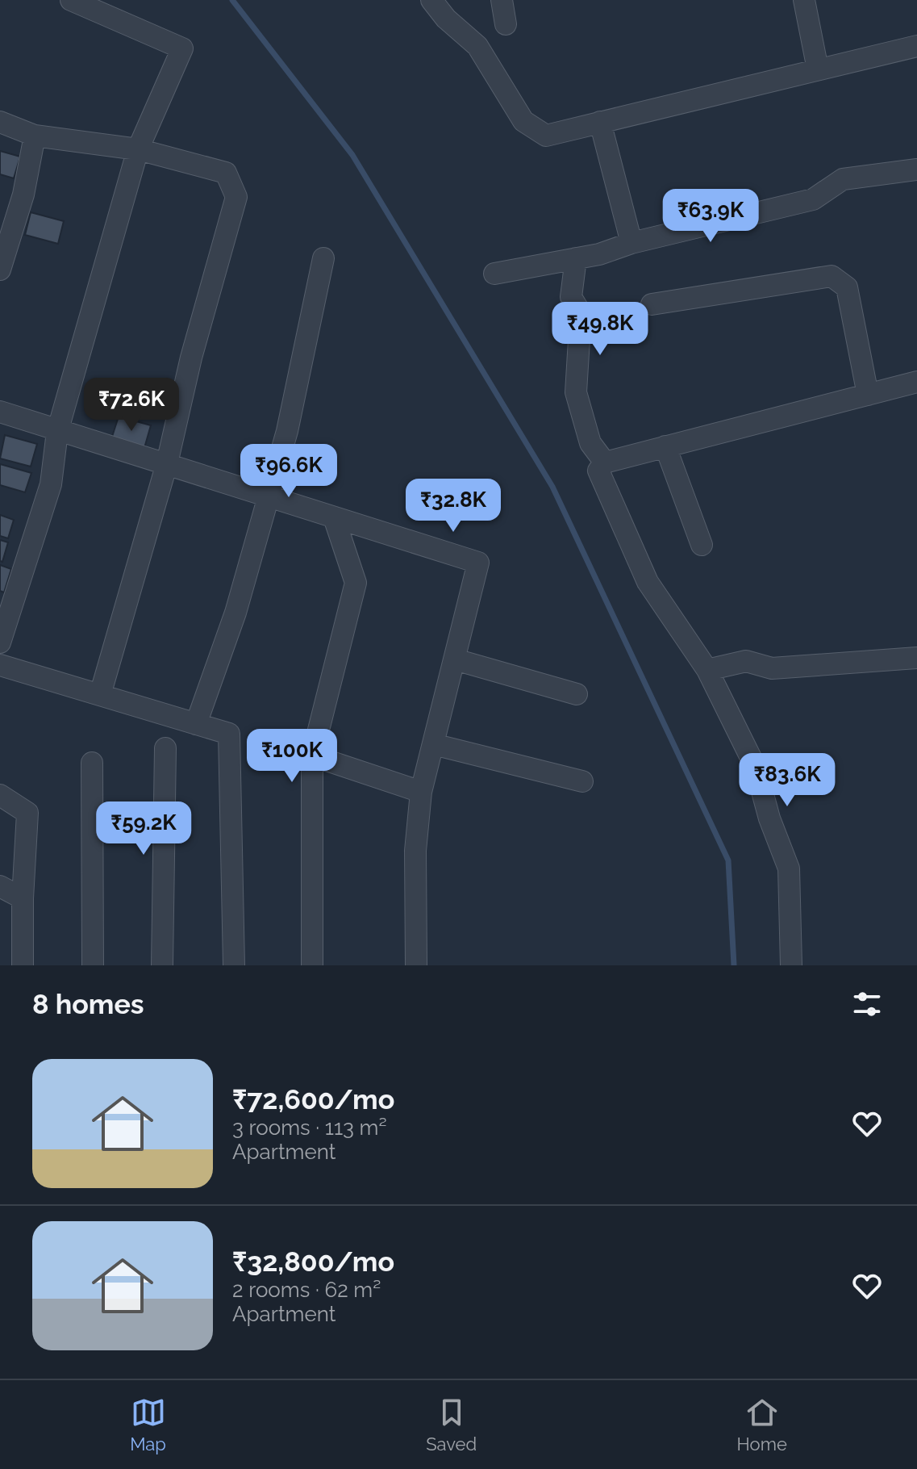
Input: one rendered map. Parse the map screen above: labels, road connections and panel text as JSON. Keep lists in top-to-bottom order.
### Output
{
  "page": {
    "price": [
      "₹63.9K",
      "₹49.8K",
      "₹72.6K",
      "₹96.6K",
      "₹32.8K",
      "₹100K",
      "₹83.6K",
      "₹59.2K"
    ],
    "heading": "8 homes",
    "list": [
      {
        "name": "₹72,600/mo",
        "note": "3 rooms · 113 m² · Apartment"
      },
      {
        "name": "₹32,800/mo",
        "note": "2 rooms · 62 m² · Apartment"
      }
    ],
    "tabs": ["Map", "Saved", "Home"]
  }
}
